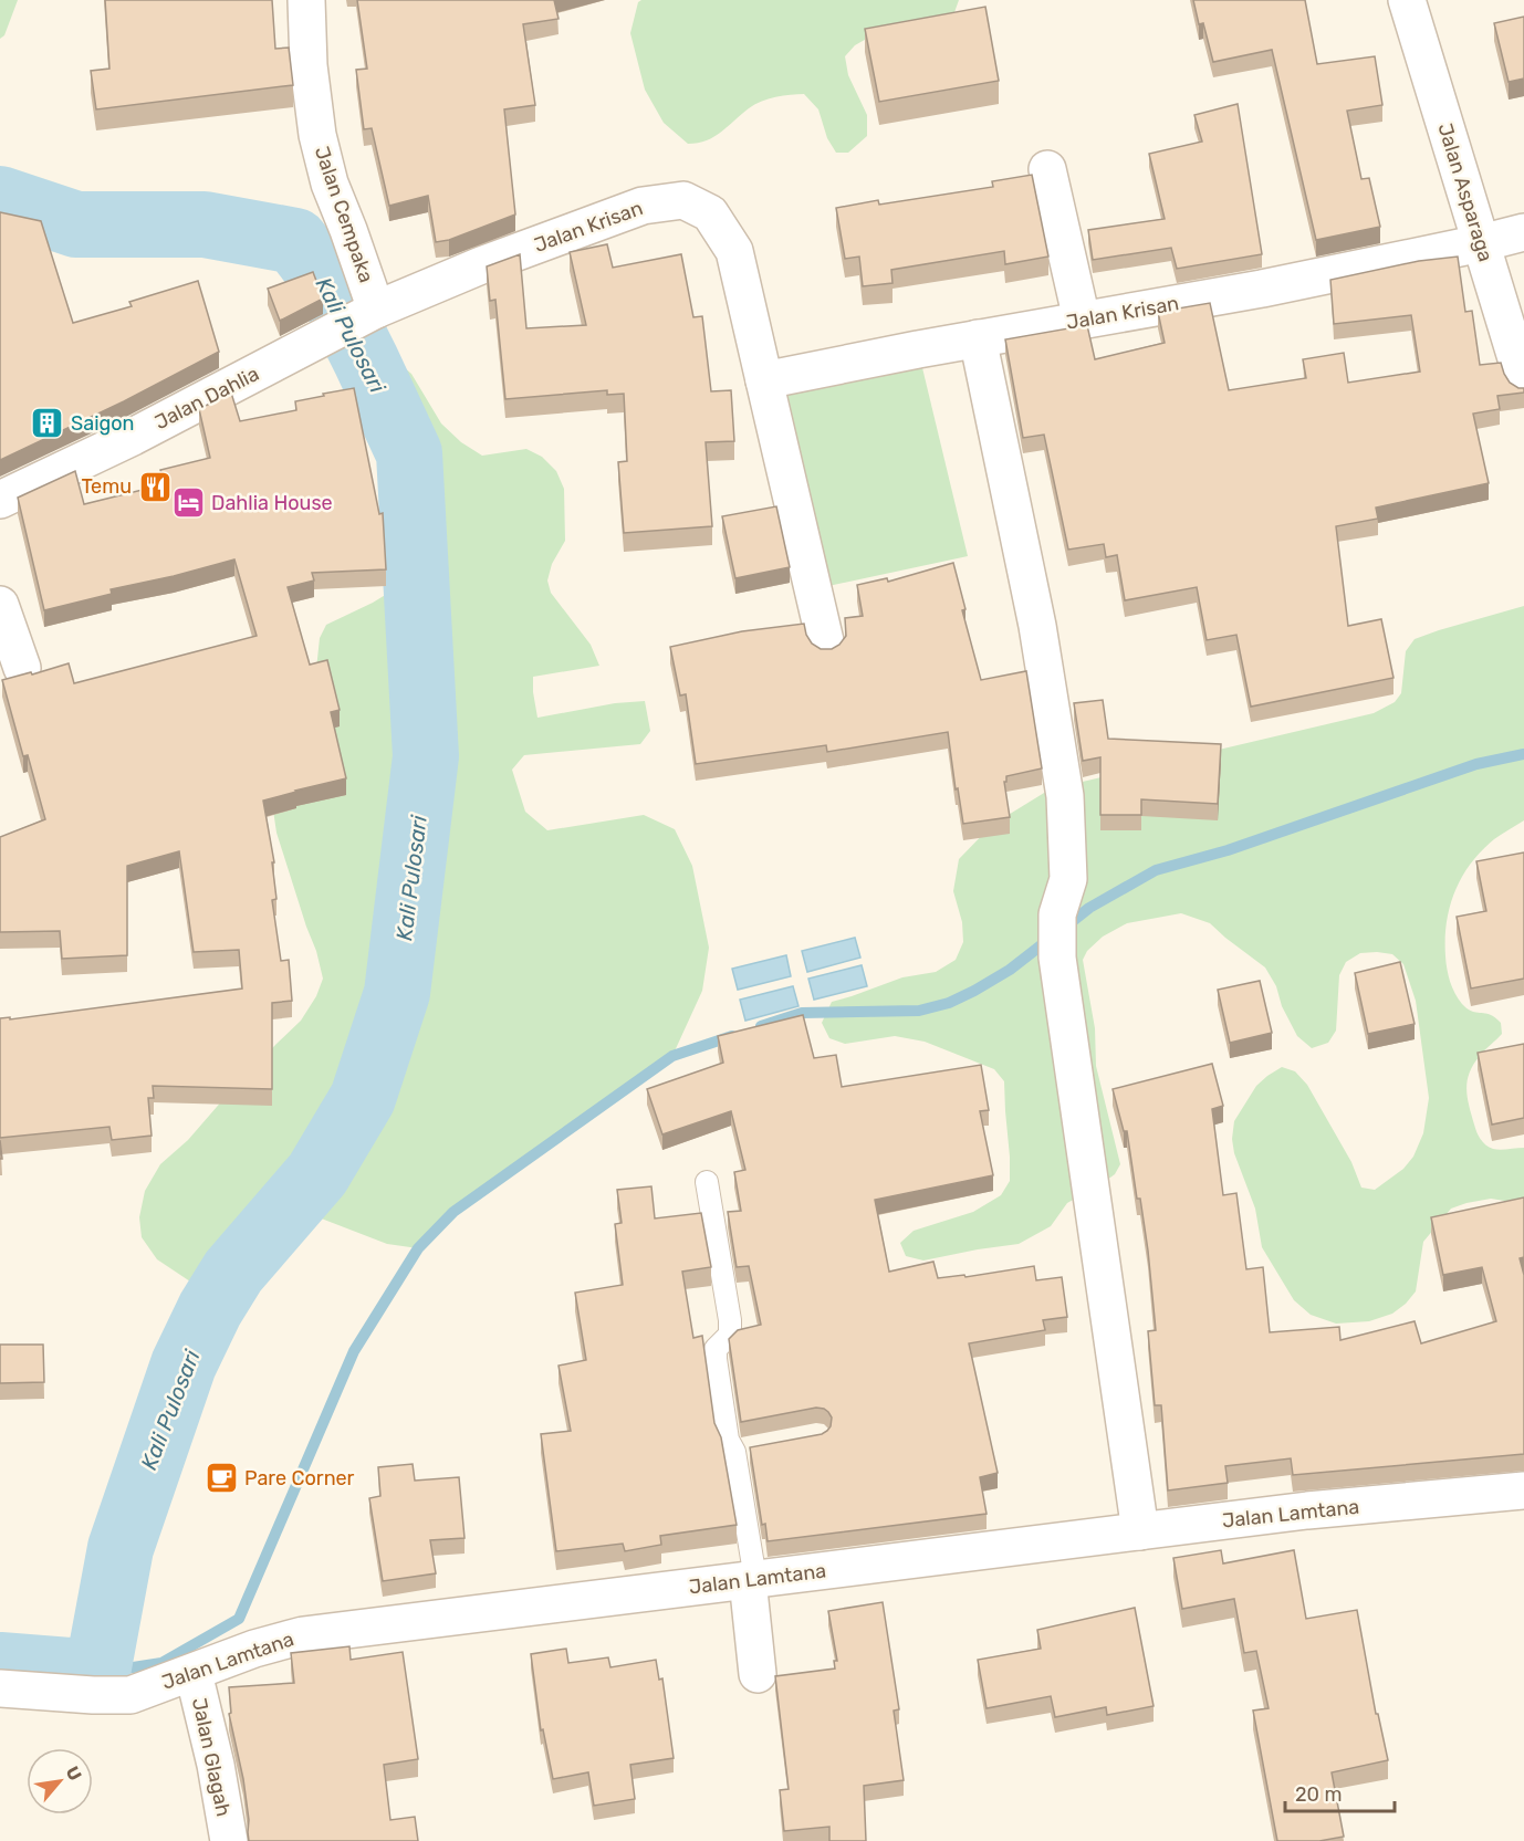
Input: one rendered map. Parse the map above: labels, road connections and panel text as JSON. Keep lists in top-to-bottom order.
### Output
{
  "streets": {
    "street": [
      "Jalan Asparaga",
      "Jalan Cempaka",
      "Jalan Krisan",
      "Jalan Dahlia",
      "Jalan Lamtana",
      "Jalan Glagah"
    ]
  },
  "crossings": [
    ["Jalan Asparaga", "Jalan Krisan"],
    ["Jalan Cempaka", "Jalan Krisan"],
    ["Jalan Cempaka", "Jalan Dahlia"],
    ["Jalan Krisan", "Jalan Dahlia"],
    ["Jalan Lamtana", "Jalan Glagah"]
  ],
  "water": ["Kali Pulosari"],
  "places": {
    "building": ["Saigon"],
    "restaurant": ["Temu"],
    "hotel": ["Dahlia House"],
    "cafe": ["Pare Corner"]
  },
  "scale_bar": "20 m",
  "north": "top right"
}
